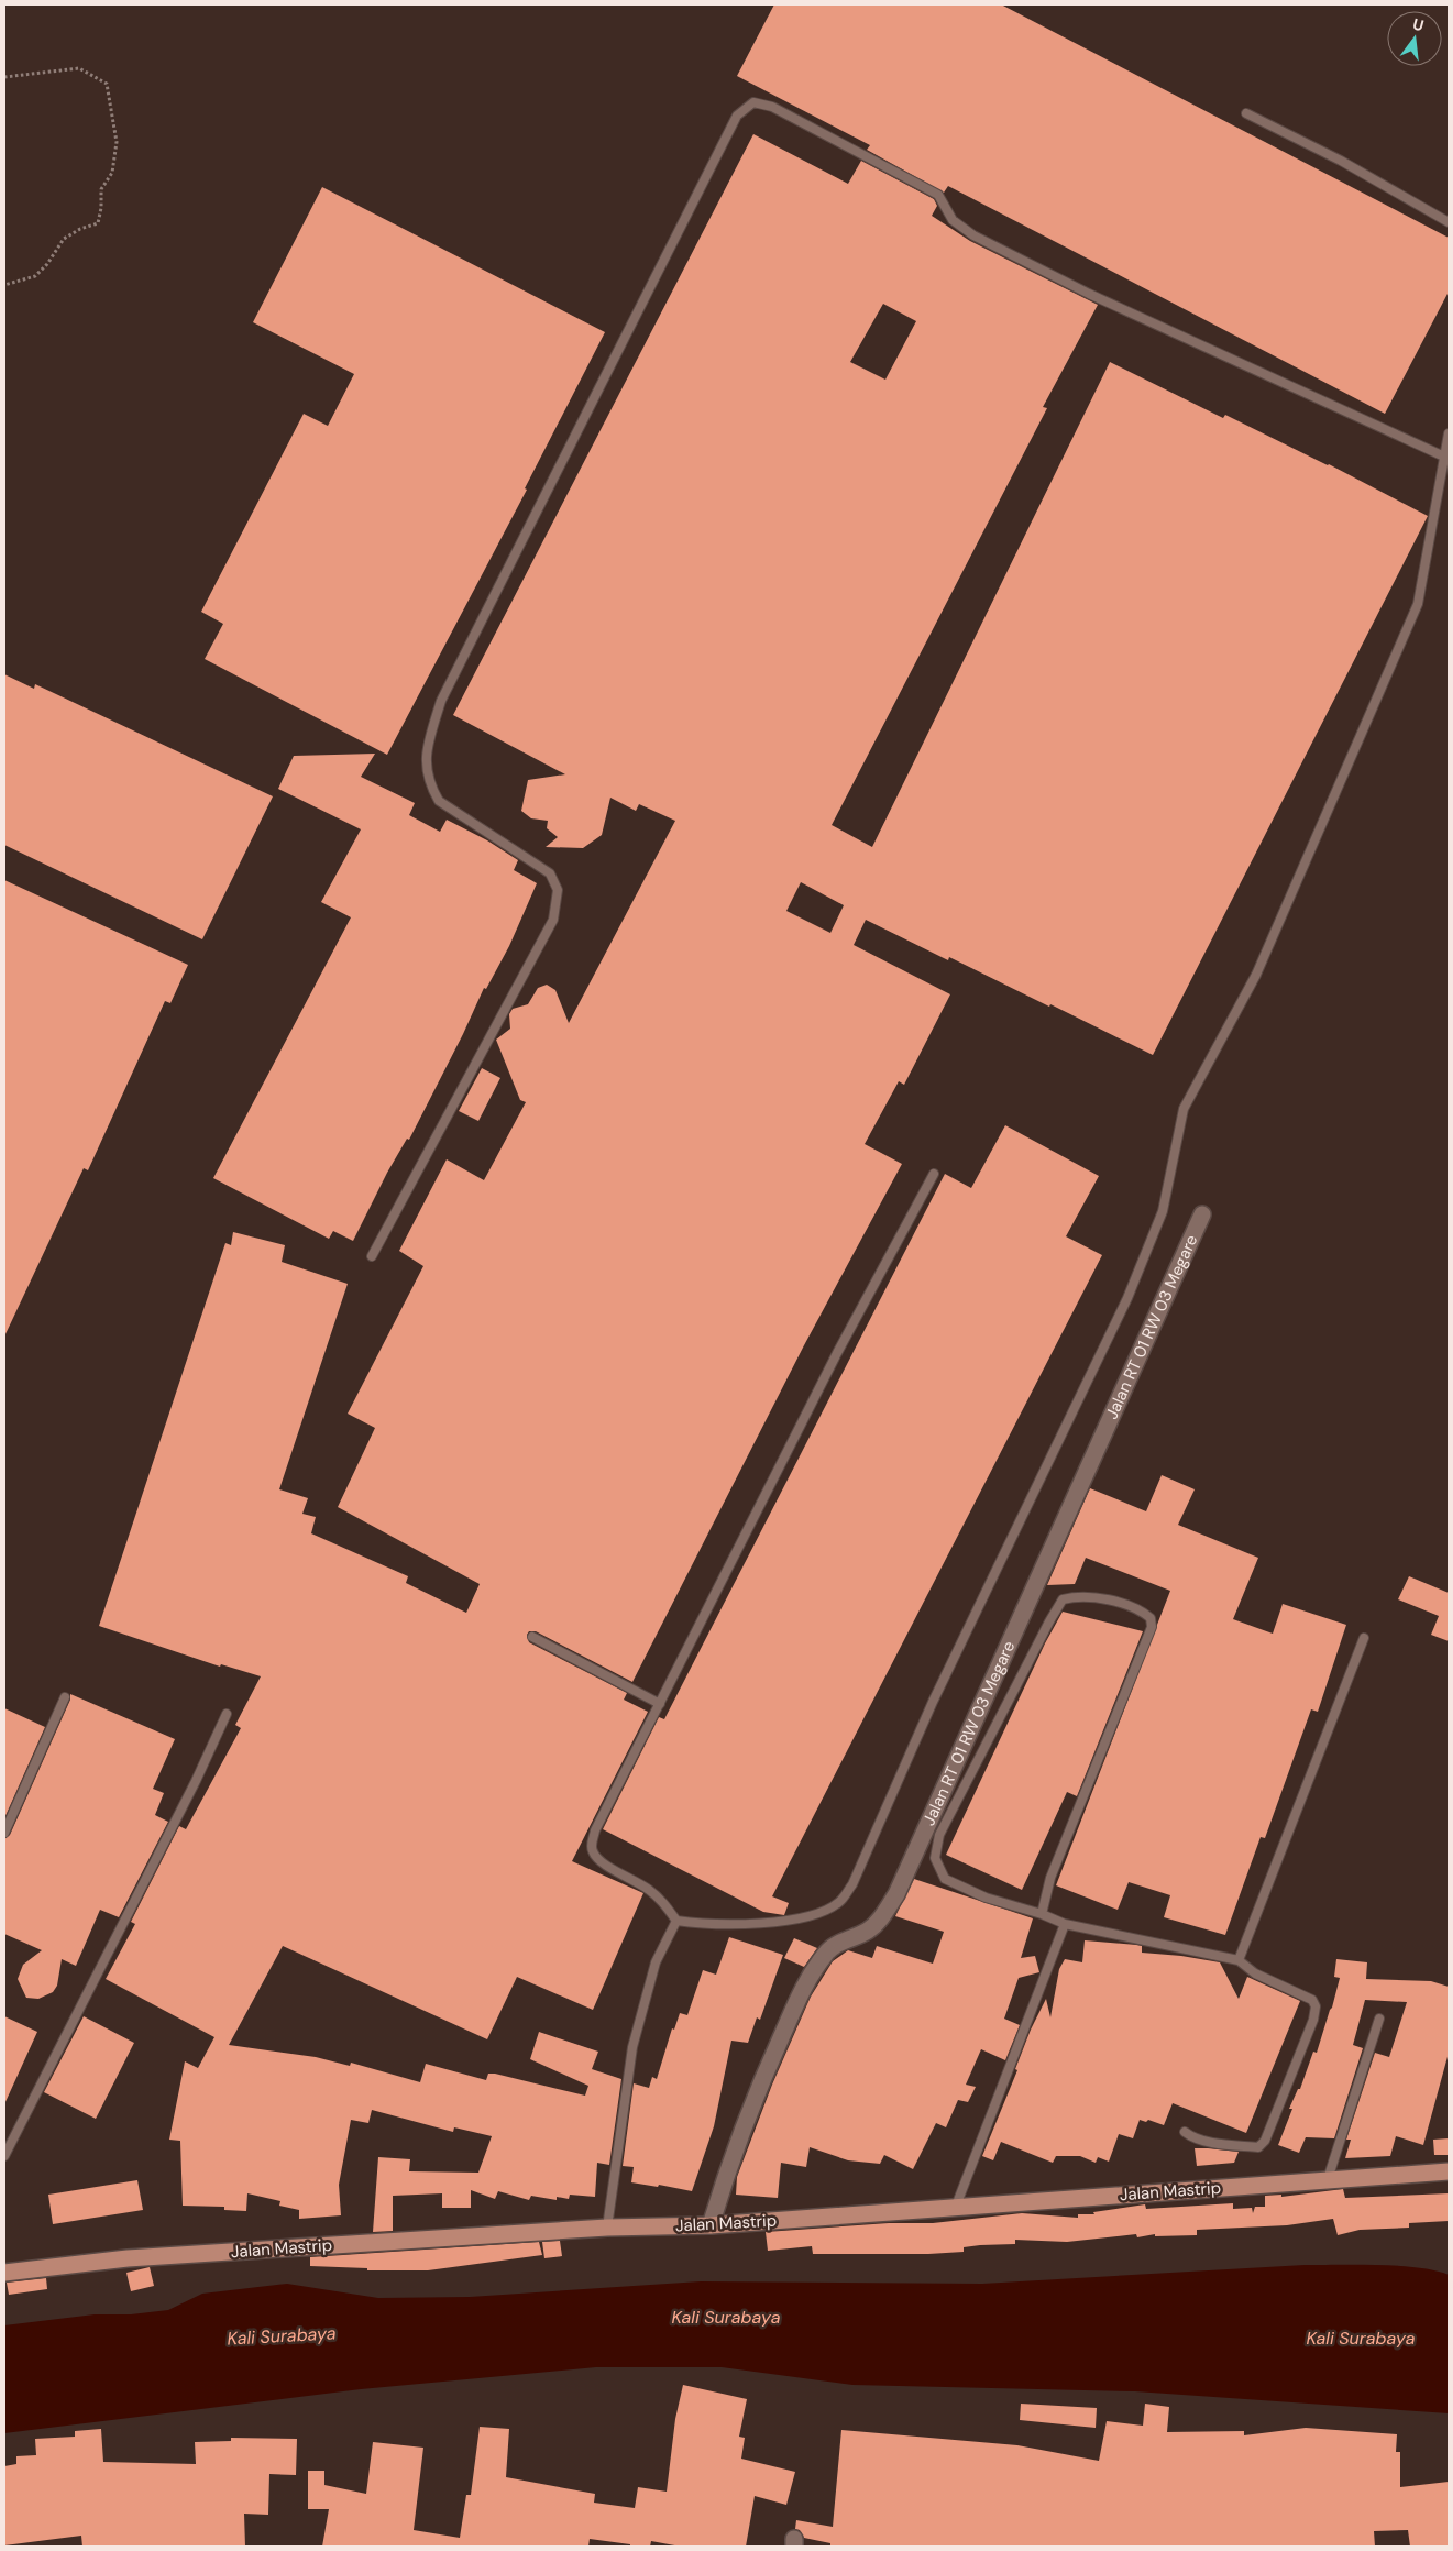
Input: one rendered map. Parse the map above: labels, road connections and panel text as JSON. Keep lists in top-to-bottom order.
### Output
{
  "streets": {
    "main road": ["Jalan Mastrip"],
    "street": ["Jalan RT 01 RW 03 Megare"]
  },
  "crossings": [
    ["Jalan RT 01 RW 03 Megare", "Jalan Mastrip"]
  ],
  "water": ["Kali Surabaya"],
  "north": "top"
}
